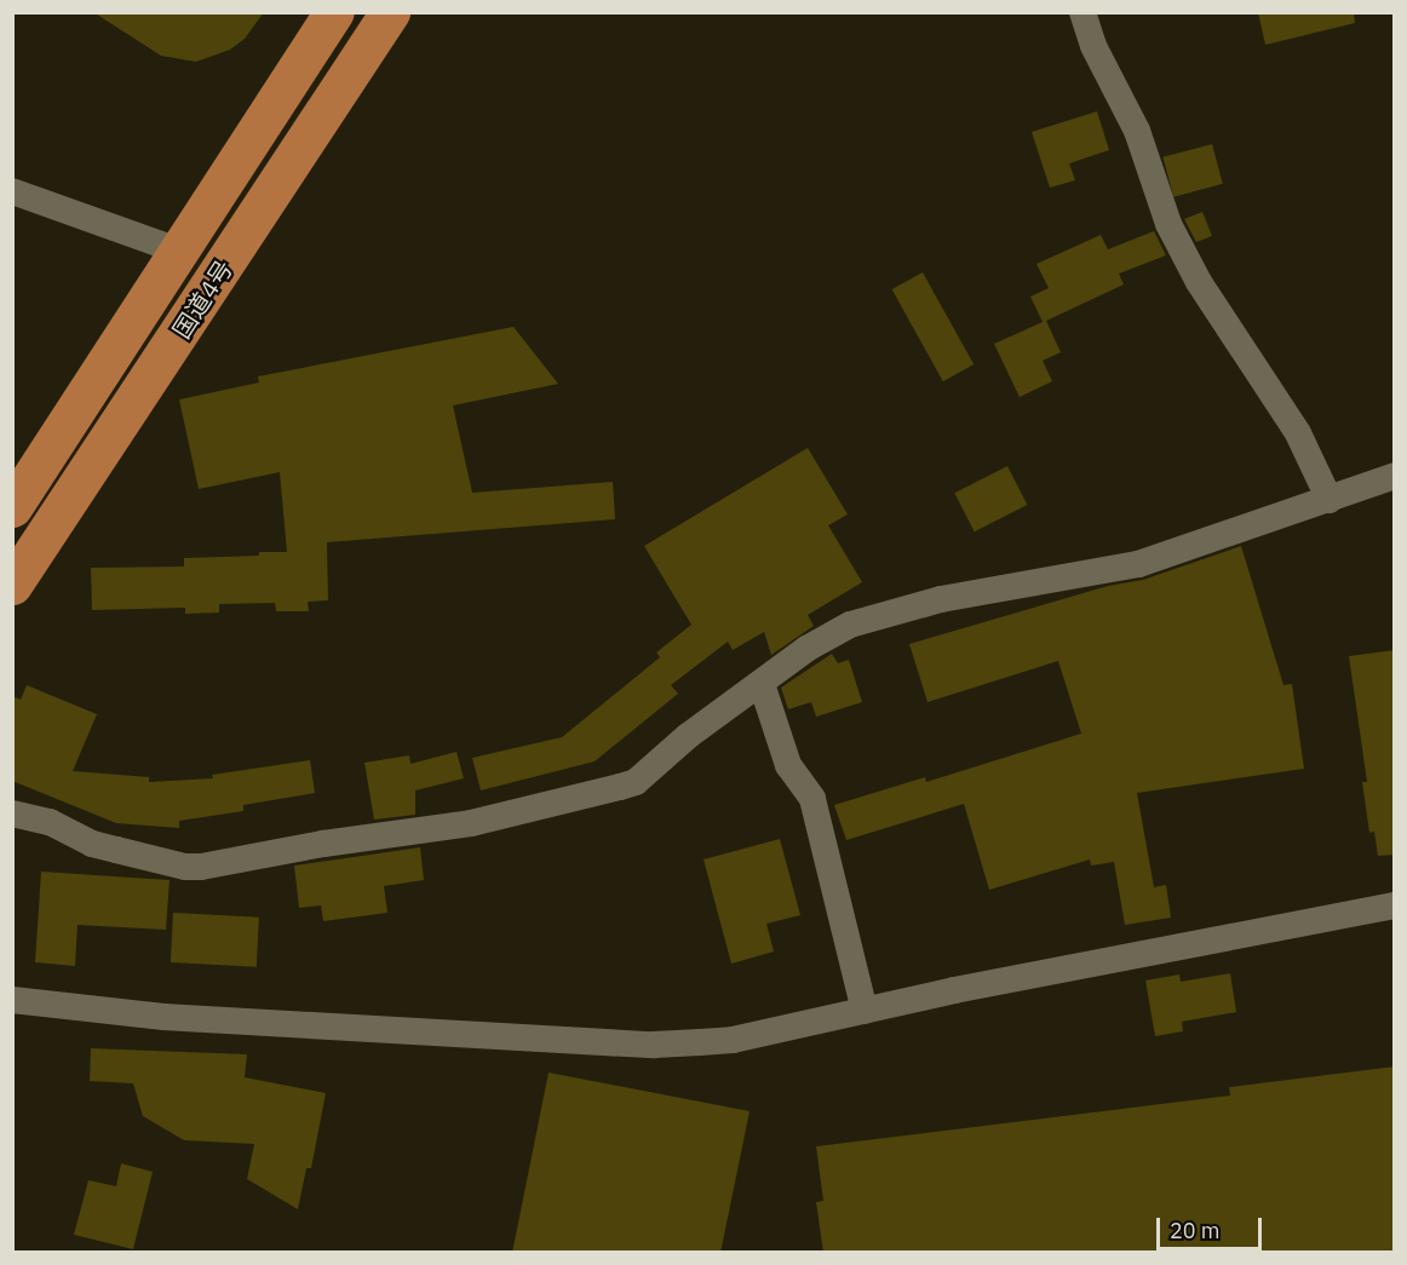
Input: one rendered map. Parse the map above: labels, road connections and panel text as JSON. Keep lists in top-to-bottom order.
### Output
{
  "streets": {
    "highway": ["国道4号"]
  },
  "scale_bar": "20 m"
}
